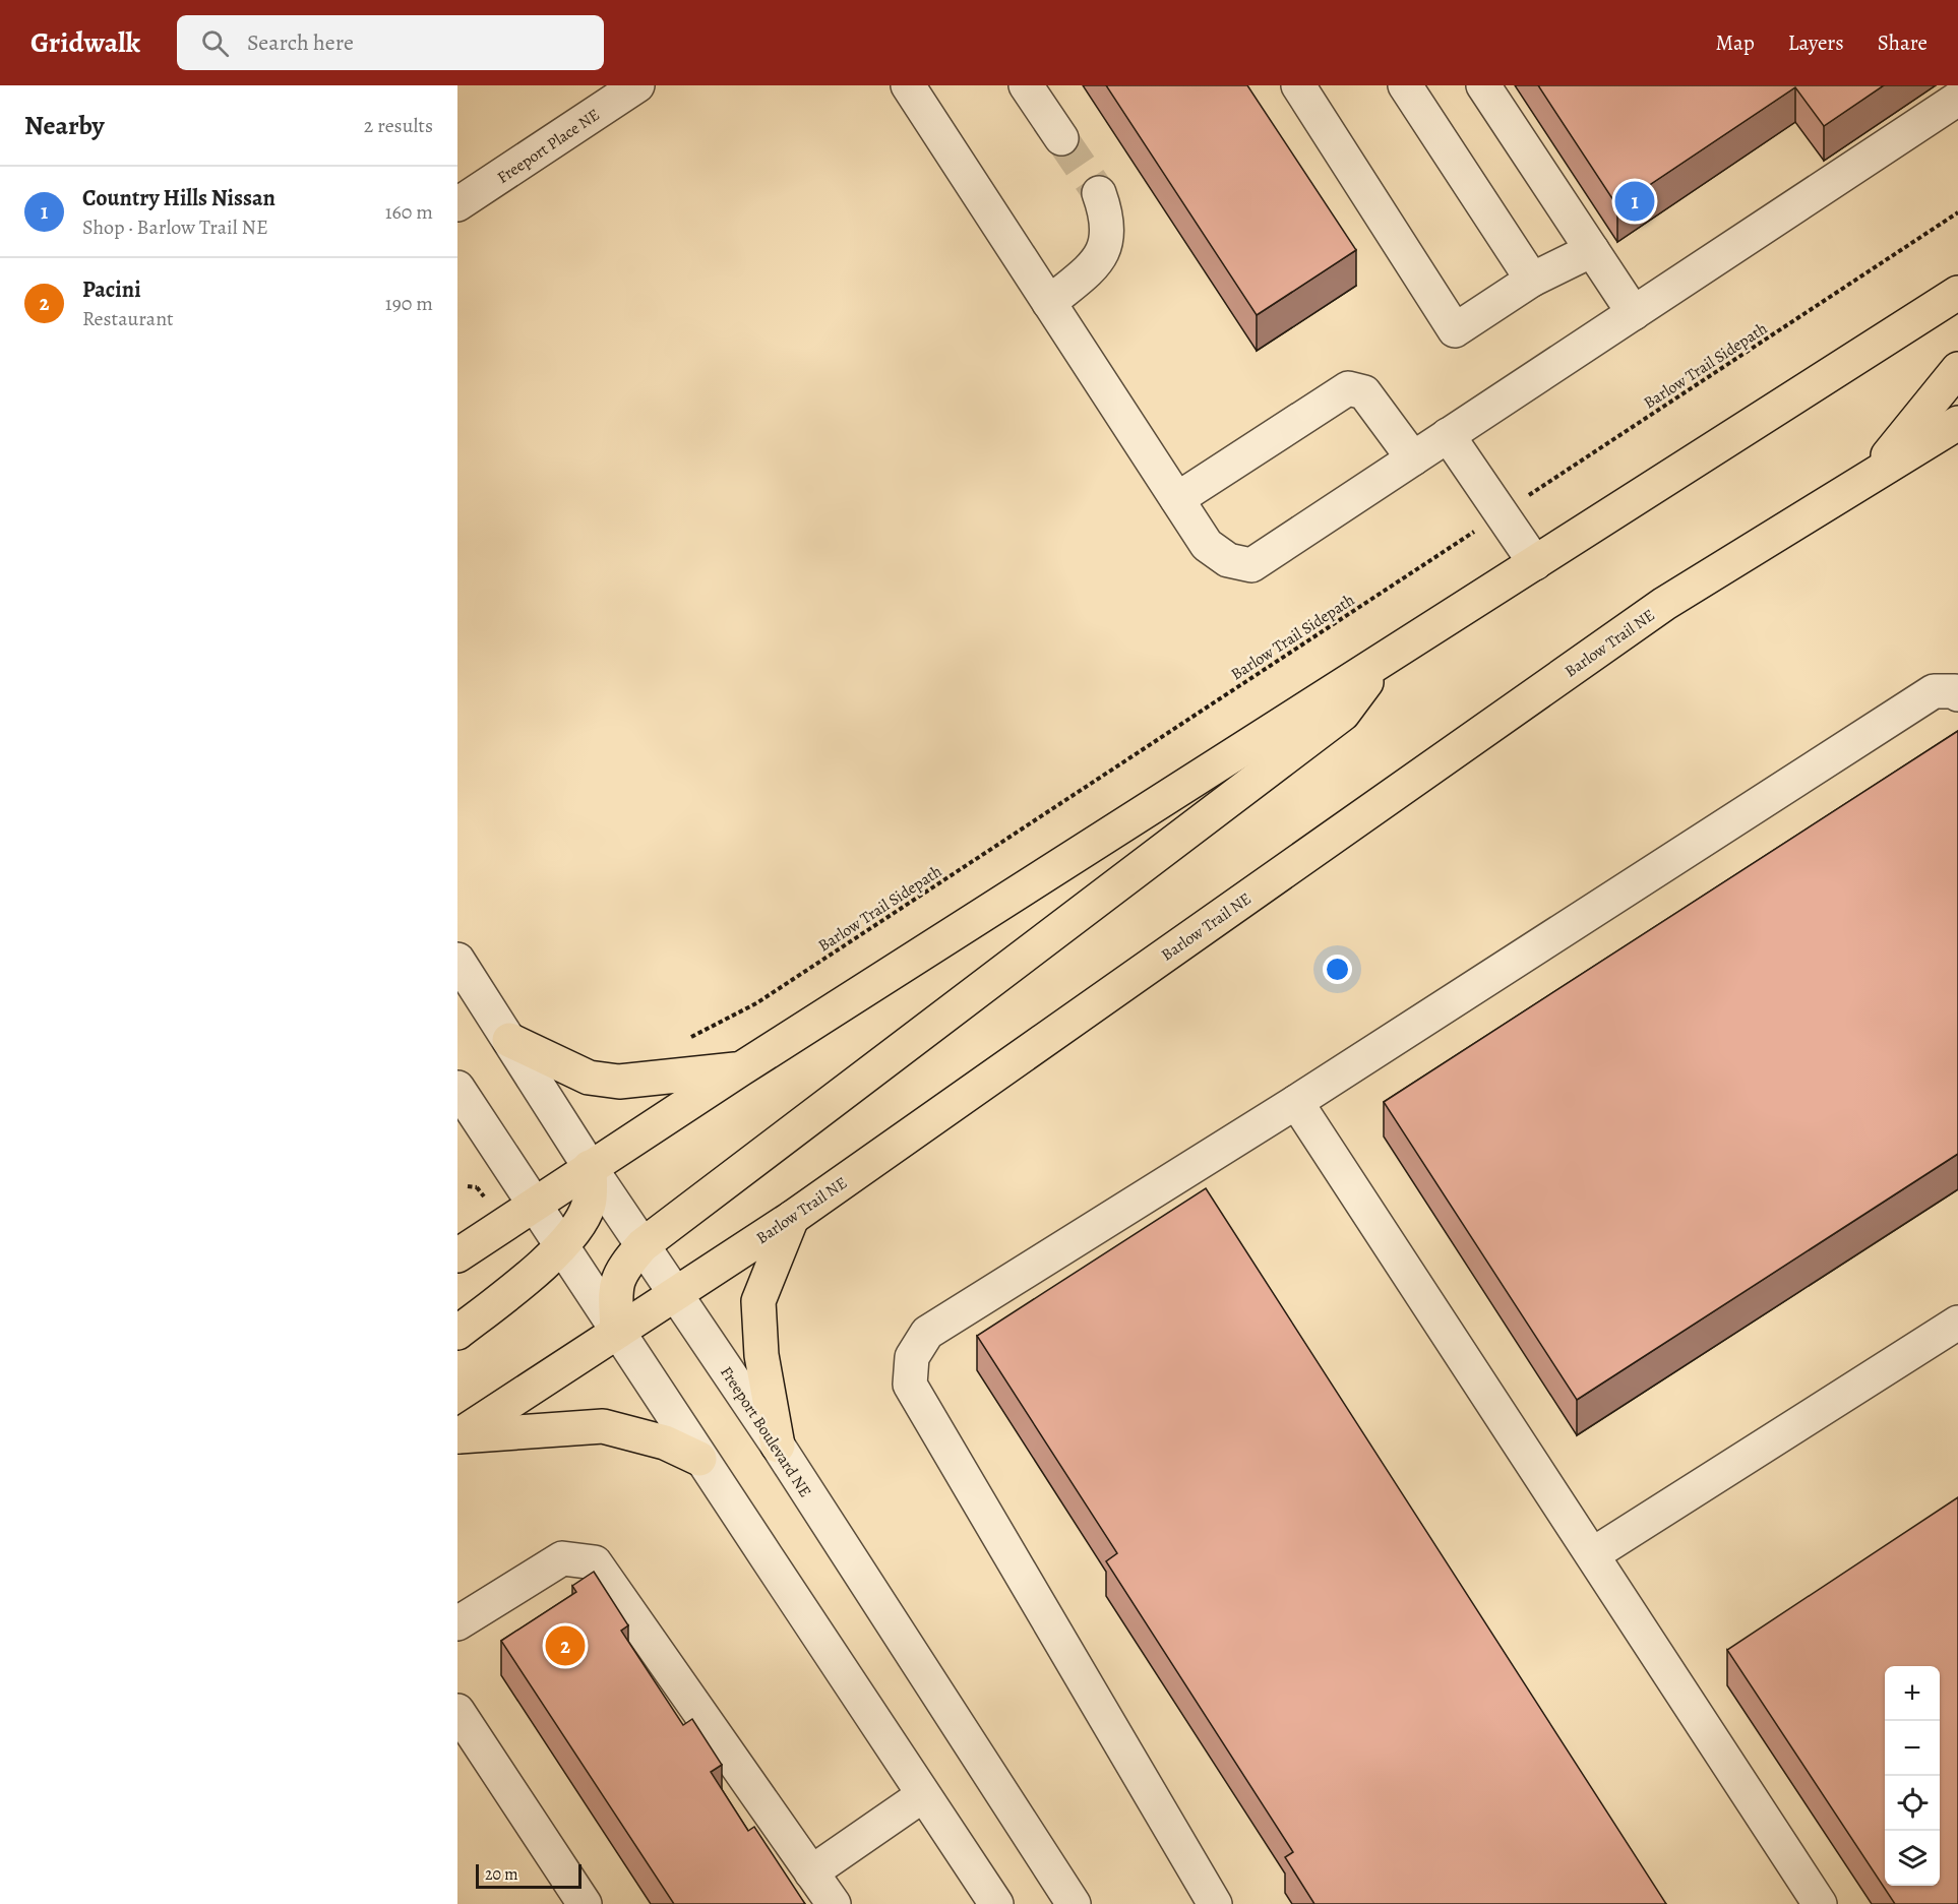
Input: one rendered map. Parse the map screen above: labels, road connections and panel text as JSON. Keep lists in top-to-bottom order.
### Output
{
  "streets": {
    "main road": ["Barlow Trail NE"],
    "street": ["Freeport Place NE", "Freeport Boulevard NE"],
    "path": ["Barlow Trail Sidepath"]
  },
  "crossings": [
    ["Barlow Trail NE", "Freeport Boulevard NE"]
  ],
  "scale_bar": "20 m",
  "page": {
    "header": "Gridwalk",
    "search": "Search here",
    "nav": ["Map", "Layers", "Share"],
    "heading": ["Nearby", "2 results"],
    "list": [
      {
        "mark": "1",
        "name": "Country Hills Nissan",
        "note": "Shop · Barlow Trail NE",
        "value": "160 m"
      },
      {
        "mark": "2",
        "name": "Pacini",
        "note": "Restaurant",
        "value": "190 m"
      }
    ],
    "pins": ["1", "2"],
    "map_buttons": ["+", "−"],
    "scale": "20 m"
  }
}
